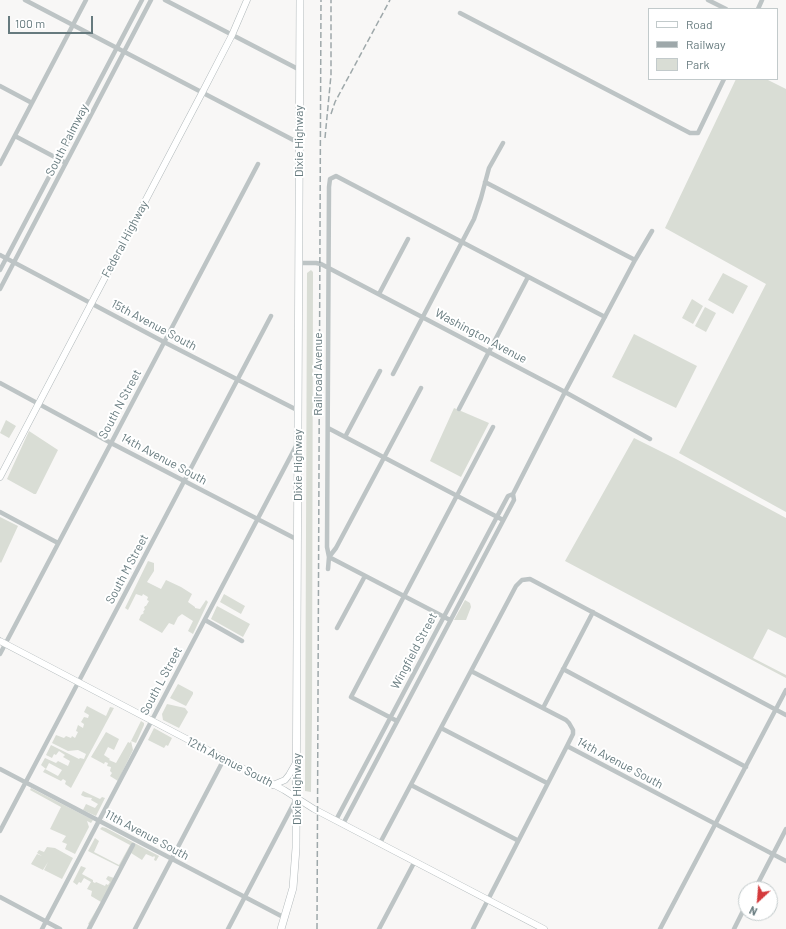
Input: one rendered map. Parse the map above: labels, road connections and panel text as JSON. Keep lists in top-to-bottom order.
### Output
{
  "streets": {
    "main road": ["Dixie Highway"],
    "street": [
      "South Palmway",
      "Federal Highway",
      "15th Avenue South",
      "Washington Avenue",
      "Railroad Avenue",
      "South N Street",
      "14th Avenue South",
      "South M Street",
      "Wingfield Street",
      "South L Street",
      "12th Avenue South",
      "11th Avenue South"
    ]
  },
  "crossings": [
    ["South Palmway", "15th Avenue South"],
    ["Dixie Highway", "15th Avenue South"],
    ["Dixie Highway", "Washington Avenue"],
    ["Dixie Highway", "14th Avenue South"],
    ["Dixie Highway", "South L Street"],
    ["Dixie Highway", "12th Avenue South"],
    ["Dixie Highway", "11th Avenue South"],
    ["Federal Highway", "15th Avenue South"],
    ["Federal Highway", "14th Avenue South"],
    ["15th Avenue South", "South N Street"],
    ["15th Avenue South", "South M Street"],
    ["Washington Avenue", "Railroad Avenue"],
    ["Washington Avenue", "Wingfield Street"],
    ["South N Street", "14th Avenue South"],
    ["South N Street", "12th Avenue South"],
    ["14th Avenue South", "South M Street"],
    ["14th Avenue South", "South L Street"],
    ["South M Street", "12th Avenue South"],
    ["South M Street", "11th Avenue South"],
    ["Wingfield Street", "12th Avenue South"],
    ["South L Street", "12th Avenue South"],
    ["South L Street", "11th Avenue South"]
  ],
  "legend": ["Road", "Railway", "Park"],
  "scale_bar": "100 m",
  "north": "bottom left"
}
